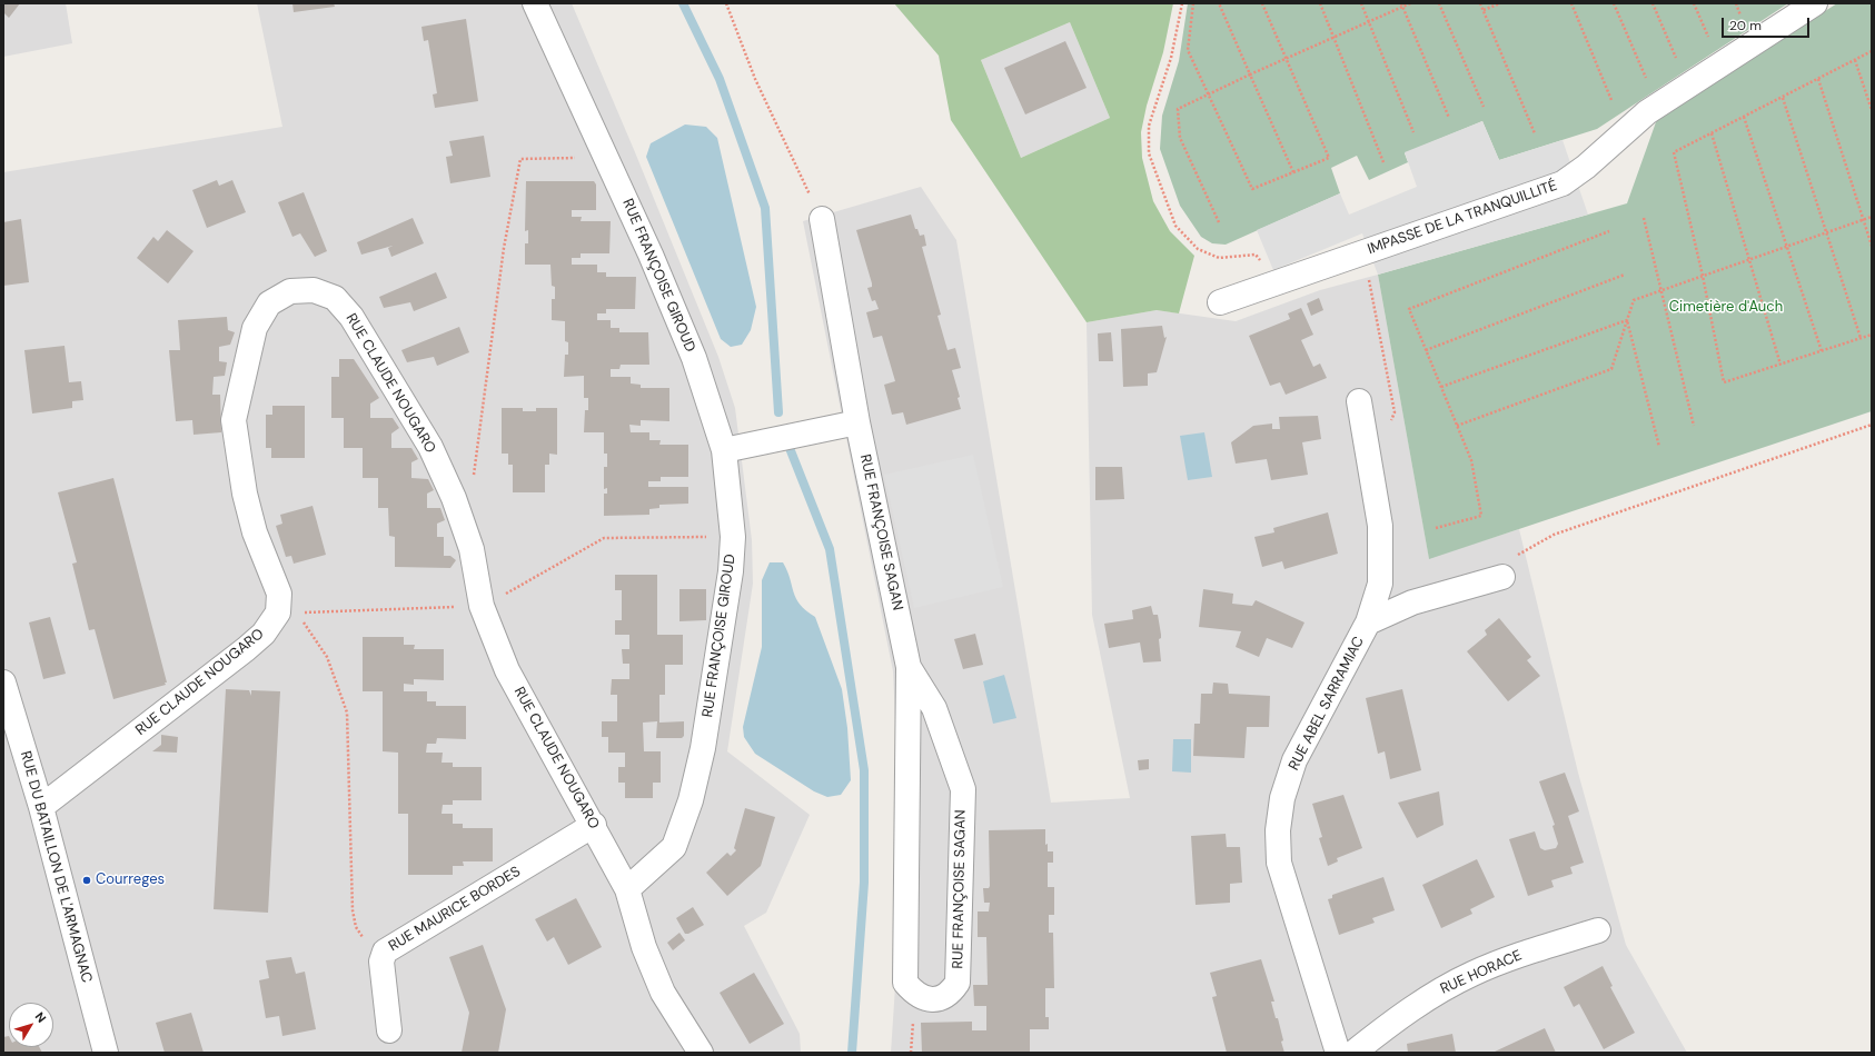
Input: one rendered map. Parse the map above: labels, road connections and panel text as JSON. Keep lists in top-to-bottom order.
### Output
{
  "streets": {
    "street": [
      "IMPASSE DE LA TRANQUILLITÉ",
      "RUE FRANÇOISE GIROUD",
      "RUE CLAUDE NOUGARO",
      "RUE FRANÇOISE SAGAN",
      "RUE ABEL SARRAMIAC",
      "RUE DU BATAILLON DE L'ARMAGNAC",
      "RUE MAURICE BORDES",
      "RUE HORACE"
    ]
  },
  "crossings": [
    ["RUE FRANÇOISE GIROUD", "RUE CLAUDE NOUGARO"],
    ["RUE CLAUDE NOUGARO", "RUE DU BATAILLON DE L'ARMAGNAC"],
    ["RUE CLAUDE NOUGARO", "RUE MAURICE BORDES"]
  ],
  "parks": ["Cimetière d'Auch"],
  "places": ["Courreges"],
  "scale_bar": "20 m",
  "north": "top right"
}
